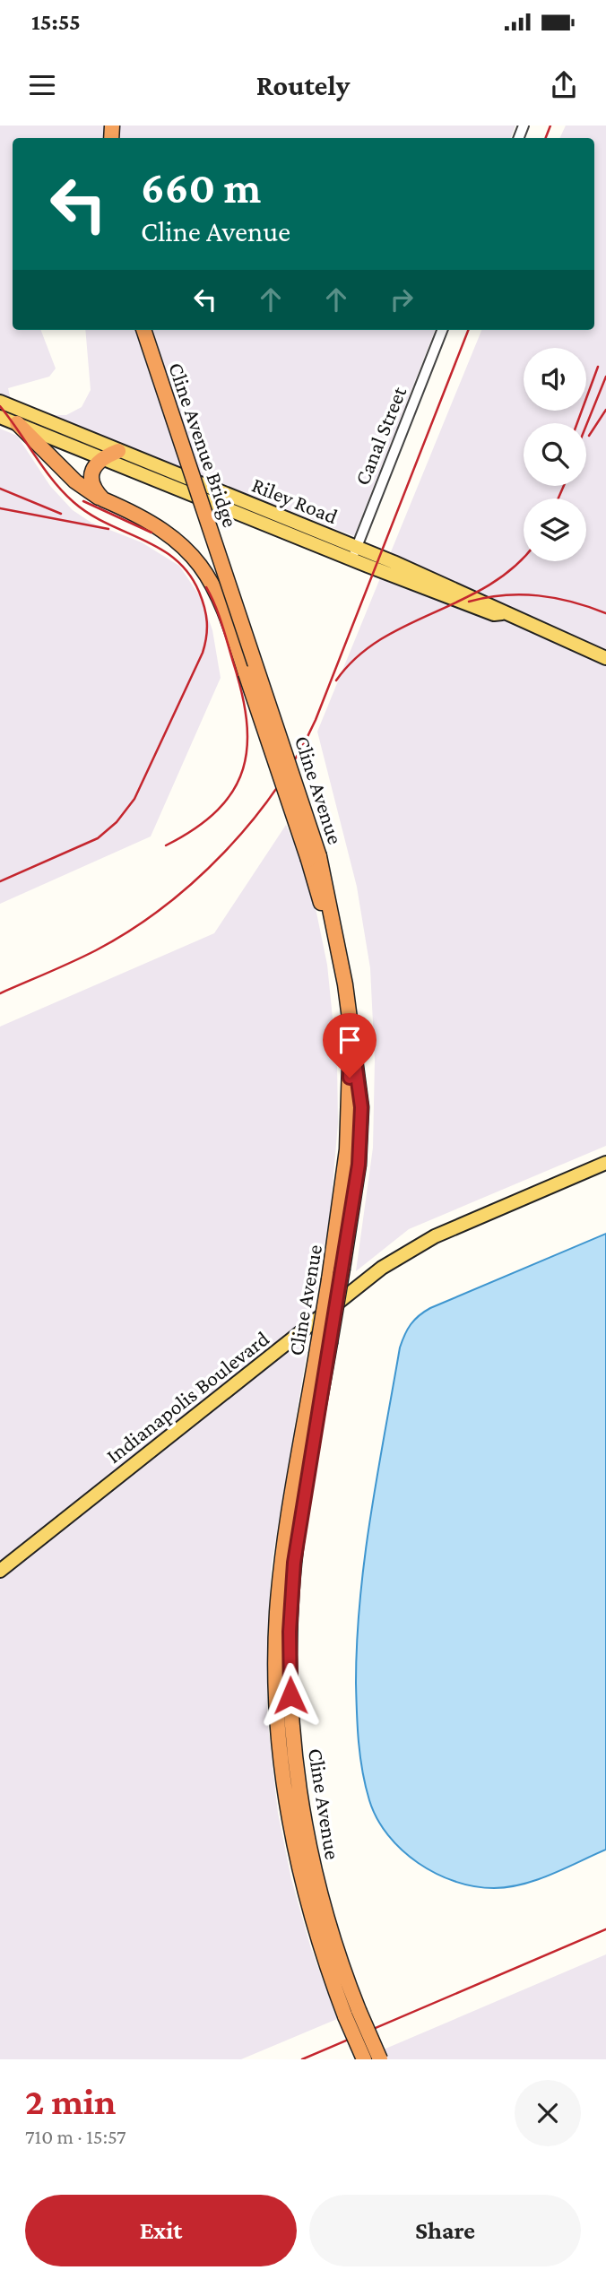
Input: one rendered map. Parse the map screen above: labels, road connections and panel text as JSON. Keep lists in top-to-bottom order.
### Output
{
  "streets": {
    "highway": ["Cline Avenue Bridge", "Cline Avenue"],
    "main road": ["Riley Road", "Indianapolis Boulevard"],
    "street": ["Canal Street"]
  },
  "crossings": [
    ["Canal Street", "Riley Road"],
    ["Cline Avenue Bridge", "Cline Avenue"]
  ],
  "page": {
    "status": "15:55",
    "header": "Routely",
    "turn": ["660 m", "Cline Avenue"],
    "heading": ["2 min", "710 m · 15:57"],
    "buttons": ["Exit", "Share"]
  }
}
